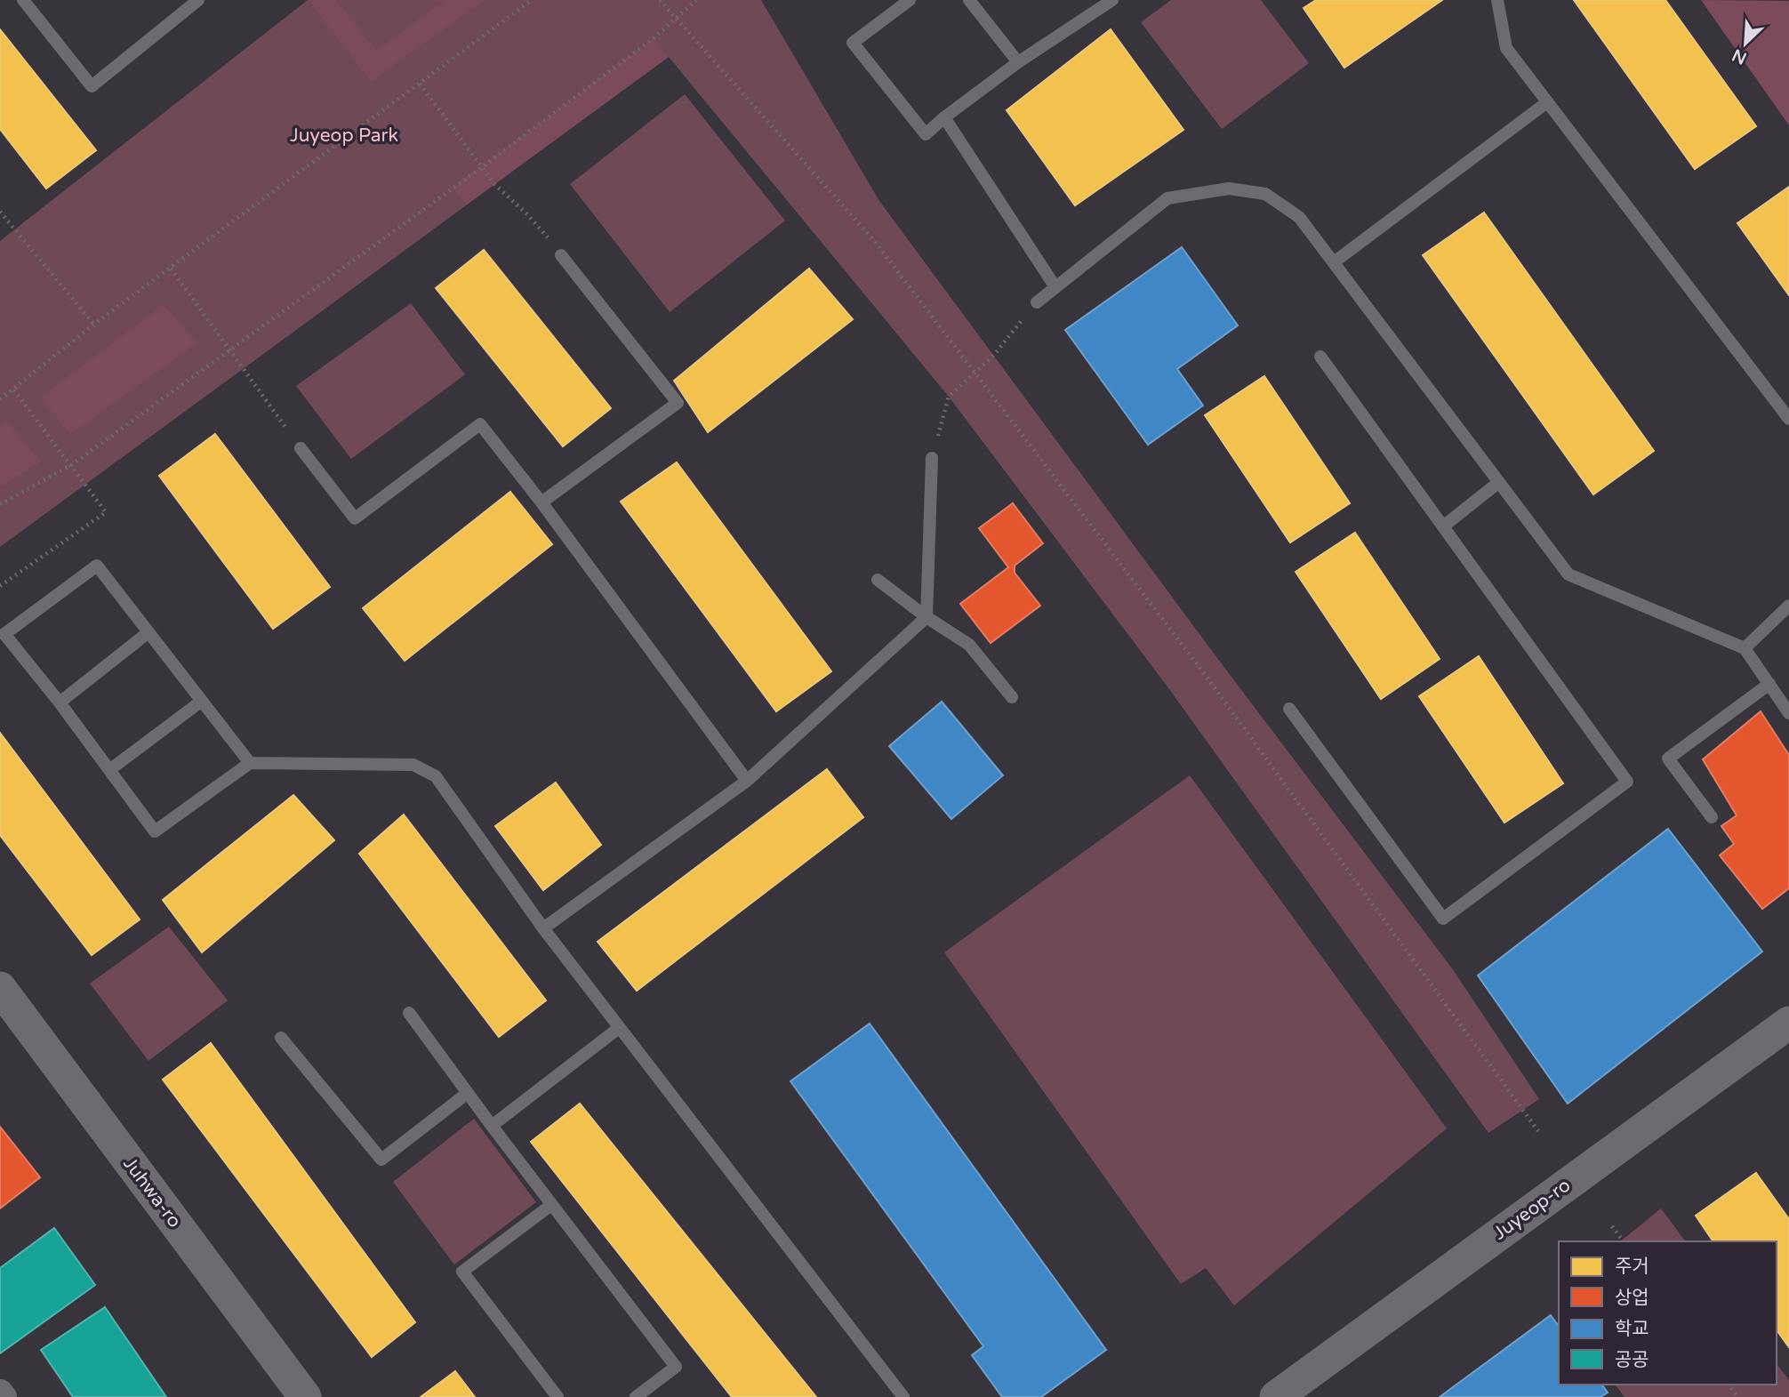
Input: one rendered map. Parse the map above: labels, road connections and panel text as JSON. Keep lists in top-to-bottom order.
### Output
{
  "streets": {
    "street": ["Juhwa-ro", "Juyeop-ro"]
  },
  "parks": ["Juyeop Park"],
  "legend": [
    "주거",
    "상업",
    "학교",
    "공공"
  ],
  "north": "bottom left"
}
